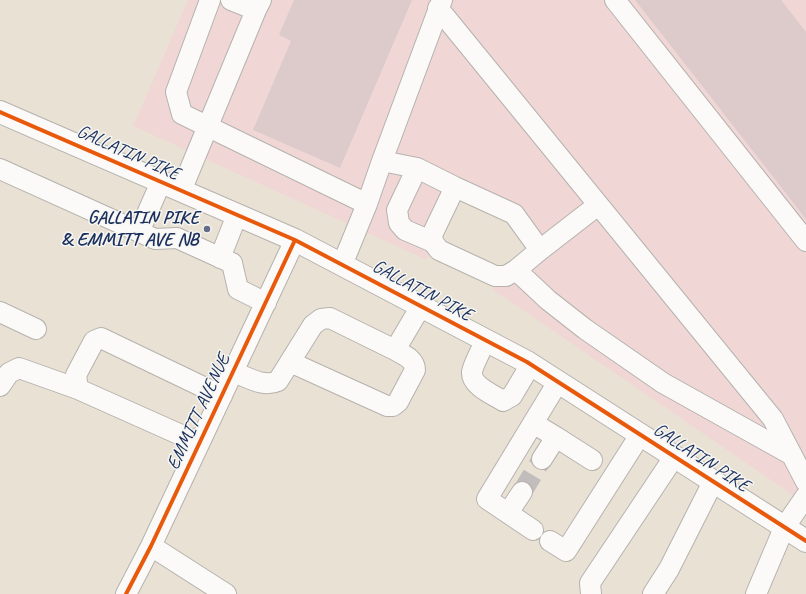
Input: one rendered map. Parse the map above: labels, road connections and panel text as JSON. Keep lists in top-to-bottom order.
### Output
{
  "streets": {
    "main road": ["GALLATIN PIKE"],
    "street": ["EMMITT AVENUE"]
  },
  "crossings": [
    ["GALLATIN PIKE", "EMMITT AVENUE"]
  ],
  "places": ["GALLATIN PIKE & EMMITT AVE NB"]
}
